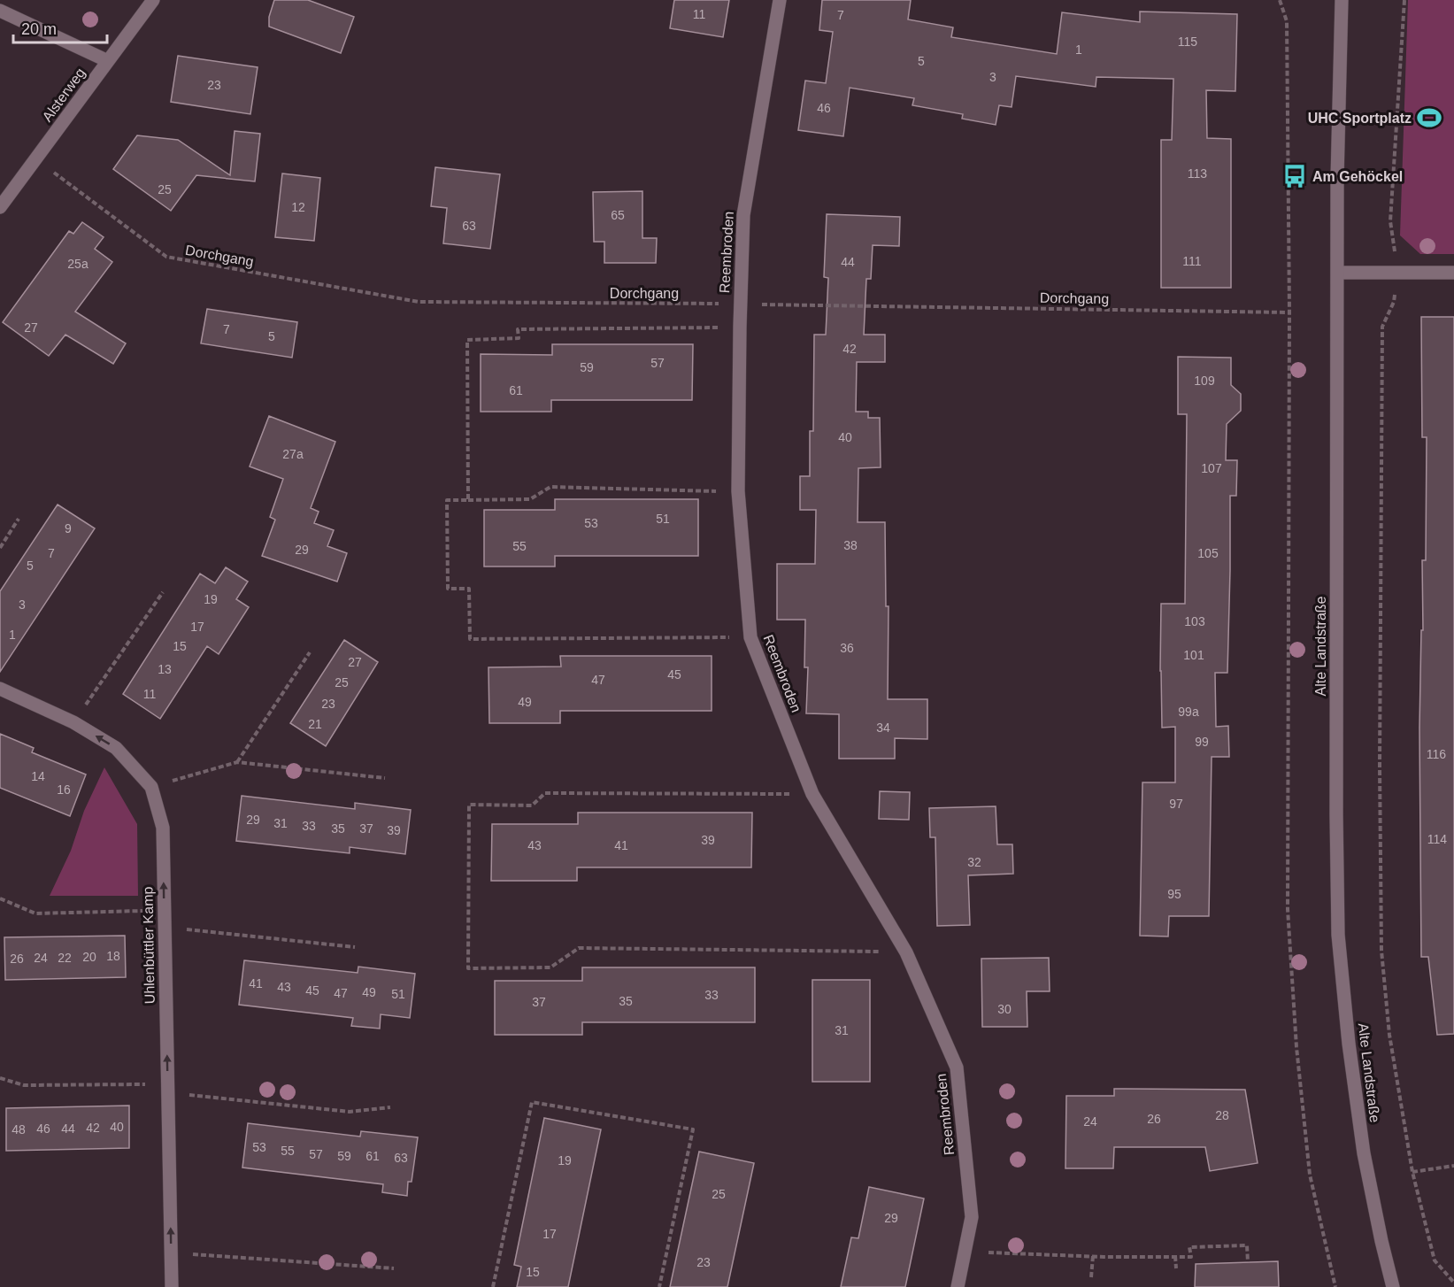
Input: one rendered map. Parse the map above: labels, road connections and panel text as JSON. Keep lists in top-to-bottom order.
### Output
{
  "streets": {
    "street": [
      "Alsterweg",
      "Reembroden",
      "Alte Landstraße",
      "Uhlenbüttler Kamp"
    ],
    "path": ["Dorchgang"]
  },
  "crossings": [
    ["Alsterweg", "Dorchgang"],
    ["Reembroden", "Dorchgang"]
  ],
  "one_way": ["Uhlenbüttler Kamp"],
  "places": {
    "sports": ["UHC Sportplatz"],
    "bus stop": ["Am Gehöckel"]
  },
  "house_numbers": [
    "11",
    "7",
    "115",
    "1",
    "5",
    "3",
    "23",
    "46",
    "113",
    "25",
    "12",
    "65",
    "63",
    "111",
    "44",
    "25a",
    "27",
    "7",
    "5",
    "42",
    "57",
    "59",
    "109",
    "61",
    "40",
    "27a",
    "107",
    "51",
    "53",
    "9",
    "38",
    "55",
    "29",
    "7",
    "105",
    "5",
    "19",
    "3",
    "103",
    "17",
    "1",
    "15",
    "36",
    "101",
    "27",
    "13",
    "45",
    "47",
    "25",
    "11",
    "49",
    "23",
    "99a",
    "21",
    "34",
    "99",
    "116",
    "14",
    "16",
    "97",
    "29",
    "31",
    "33",
    "35",
    "37",
    "39",
    "114",
    "39",
    "43",
    "41",
    "32",
    "95",
    "18",
    "20",
    "24",
    "22",
    "26",
    "41",
    "43",
    "45",
    "49",
    "47",
    "51",
    "33",
    "35",
    "37",
    "30",
    "31",
    "28",
    "26",
    "24",
    "40",
    "42",
    "46",
    "44",
    "48",
    "53",
    "55",
    "57",
    "59",
    "61",
    "63",
    "19",
    "25",
    "29",
    "17",
    "23",
    "15"
  ],
  "scale_bar": "20 m"
}
